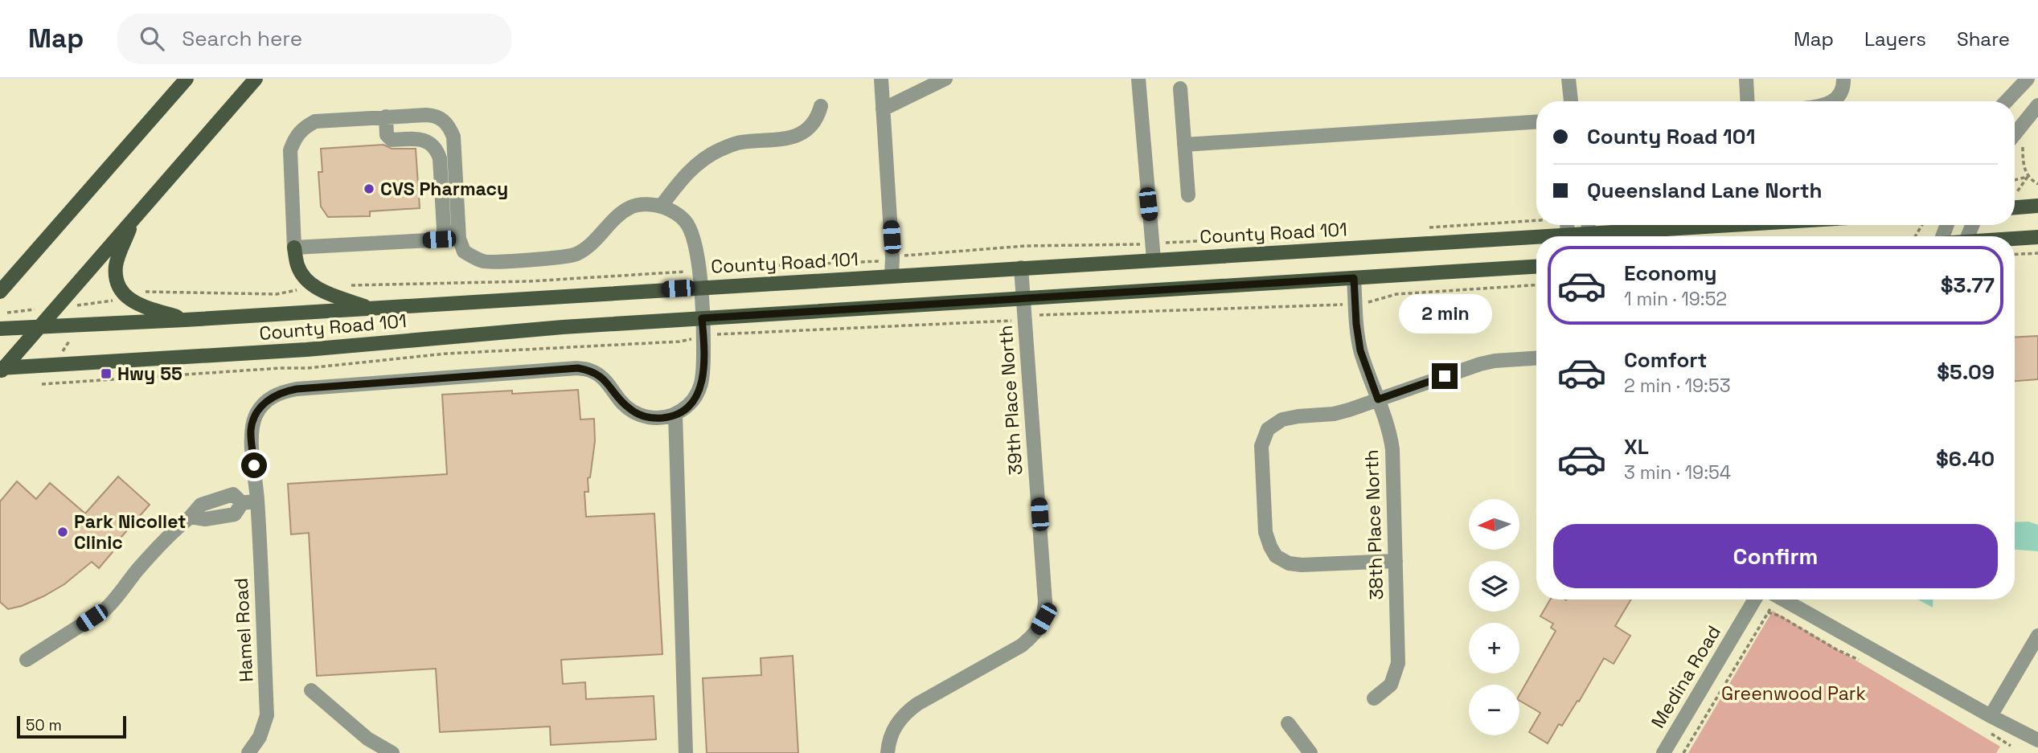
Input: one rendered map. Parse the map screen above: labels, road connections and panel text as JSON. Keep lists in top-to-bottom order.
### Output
{
  "streets": {
    "main road": ["County Road 101"],
    "street": [
      "39th Place North",
      "38th Place North",
      "Hamel Road",
      "Medina Road"
    ]
  },
  "crossings": [
    ["County Road 101", "39th Place North"],
    ["County Road 101", "38th Place North"]
  ],
  "parks": ["Greenwood Park"],
  "places": {
    "other": ["CVS Pharmacy", "Park Nicollet Clinic"],
    "transit": ["Hwy 55"]
  },
  "scale_bar": "50 m",
  "north": "left",
  "page": {
    "header": "Map",
    "search": "Search here",
    "nav": ["Map", "Layers", "Share"],
    "banner": ["County Road 101", "Queensland Lane North"],
    "list": [
      {
        "name": "Economy",
        "note": "1 min · 19:52",
        "value": "$3.77"
      },
      {
        "name": "Comfort",
        "note": "2 min · 19:53",
        "value": "$5.09"
      },
      {
        "name": "XL",
        "note": "3 min · 19:54",
        "value": "$6.40"
      }
    ],
    "bubble": "2 min",
    "map_buttons": ["+", "−"],
    "buttons": "Confirm",
    "scale": "50 m"
  }
}
